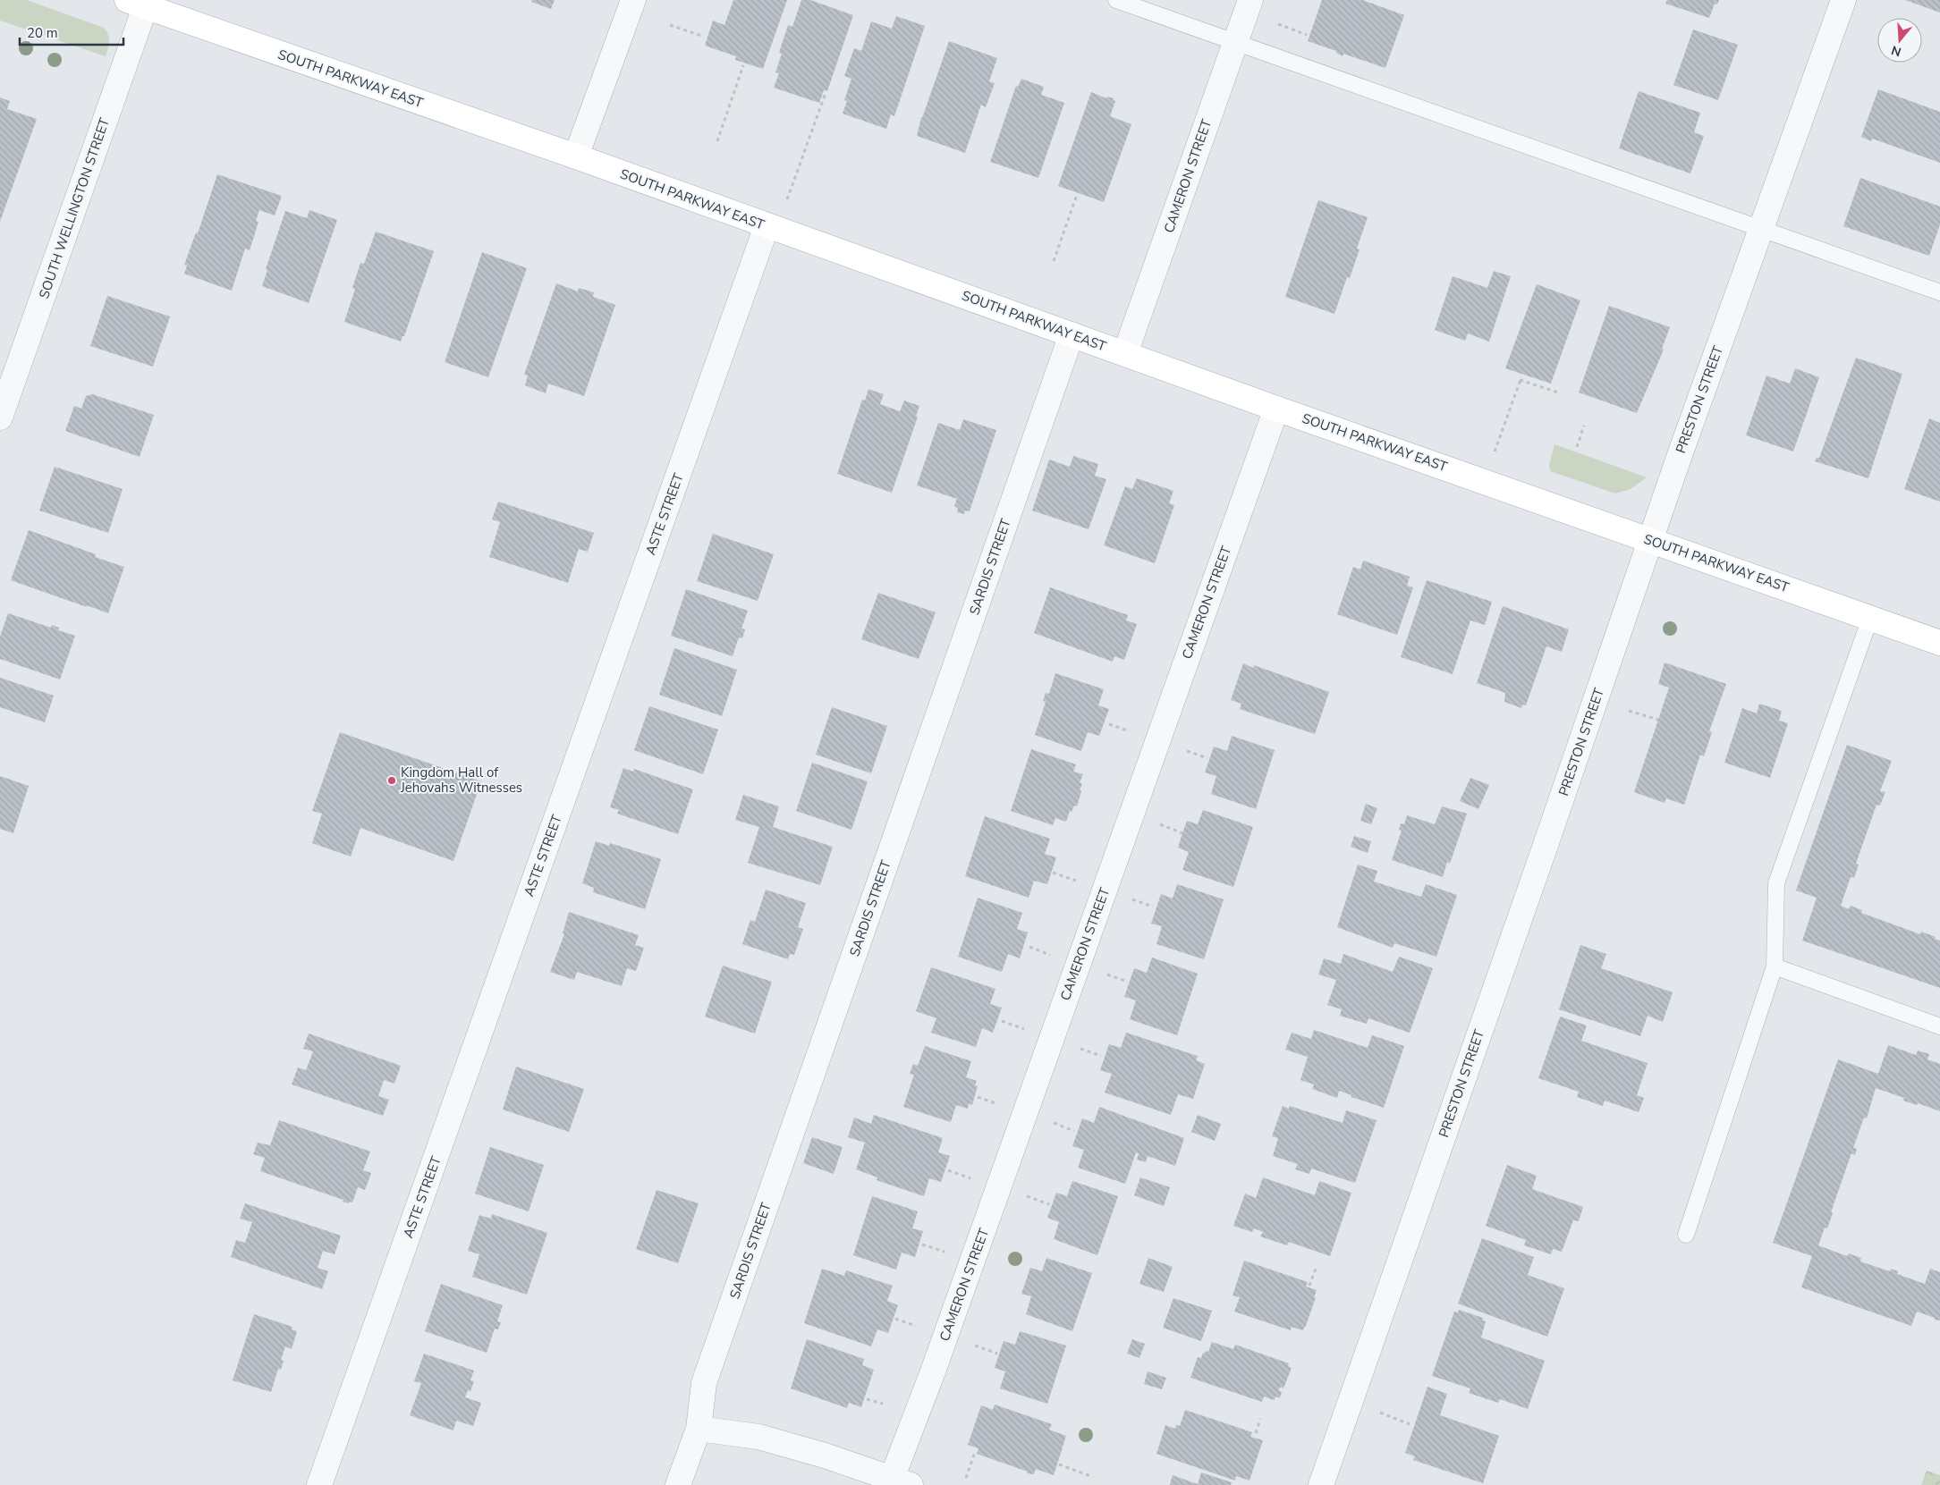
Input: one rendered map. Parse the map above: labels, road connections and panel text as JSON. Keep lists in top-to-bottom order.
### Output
{
  "streets": {
    "main road": ["SOUTH PARKWAY EAST"],
    "street": [
      "CAMERON STREET",
      "SOUTH WELLINGTON STREET",
      "PRESTON STREET",
      "ASTE STREET",
      "SARDIS STREET"
    ]
  },
  "crossings": [
    ["SOUTH PARKWAY EAST", "CAMERON STREET"],
    ["SOUTH PARKWAY EAST", "SOUTH WELLINGTON STREET"],
    ["SOUTH PARKWAY EAST", "PRESTON STREET"],
    ["SOUTH PARKWAY EAST", "ASTE STREET"],
    ["SOUTH PARKWAY EAST", "SARDIS STREET"]
  ],
  "places": ["Kingdom Hall of Jehovahs Witnesses"],
  "scale_bar": "20 m",
  "north": "bottom"
}
